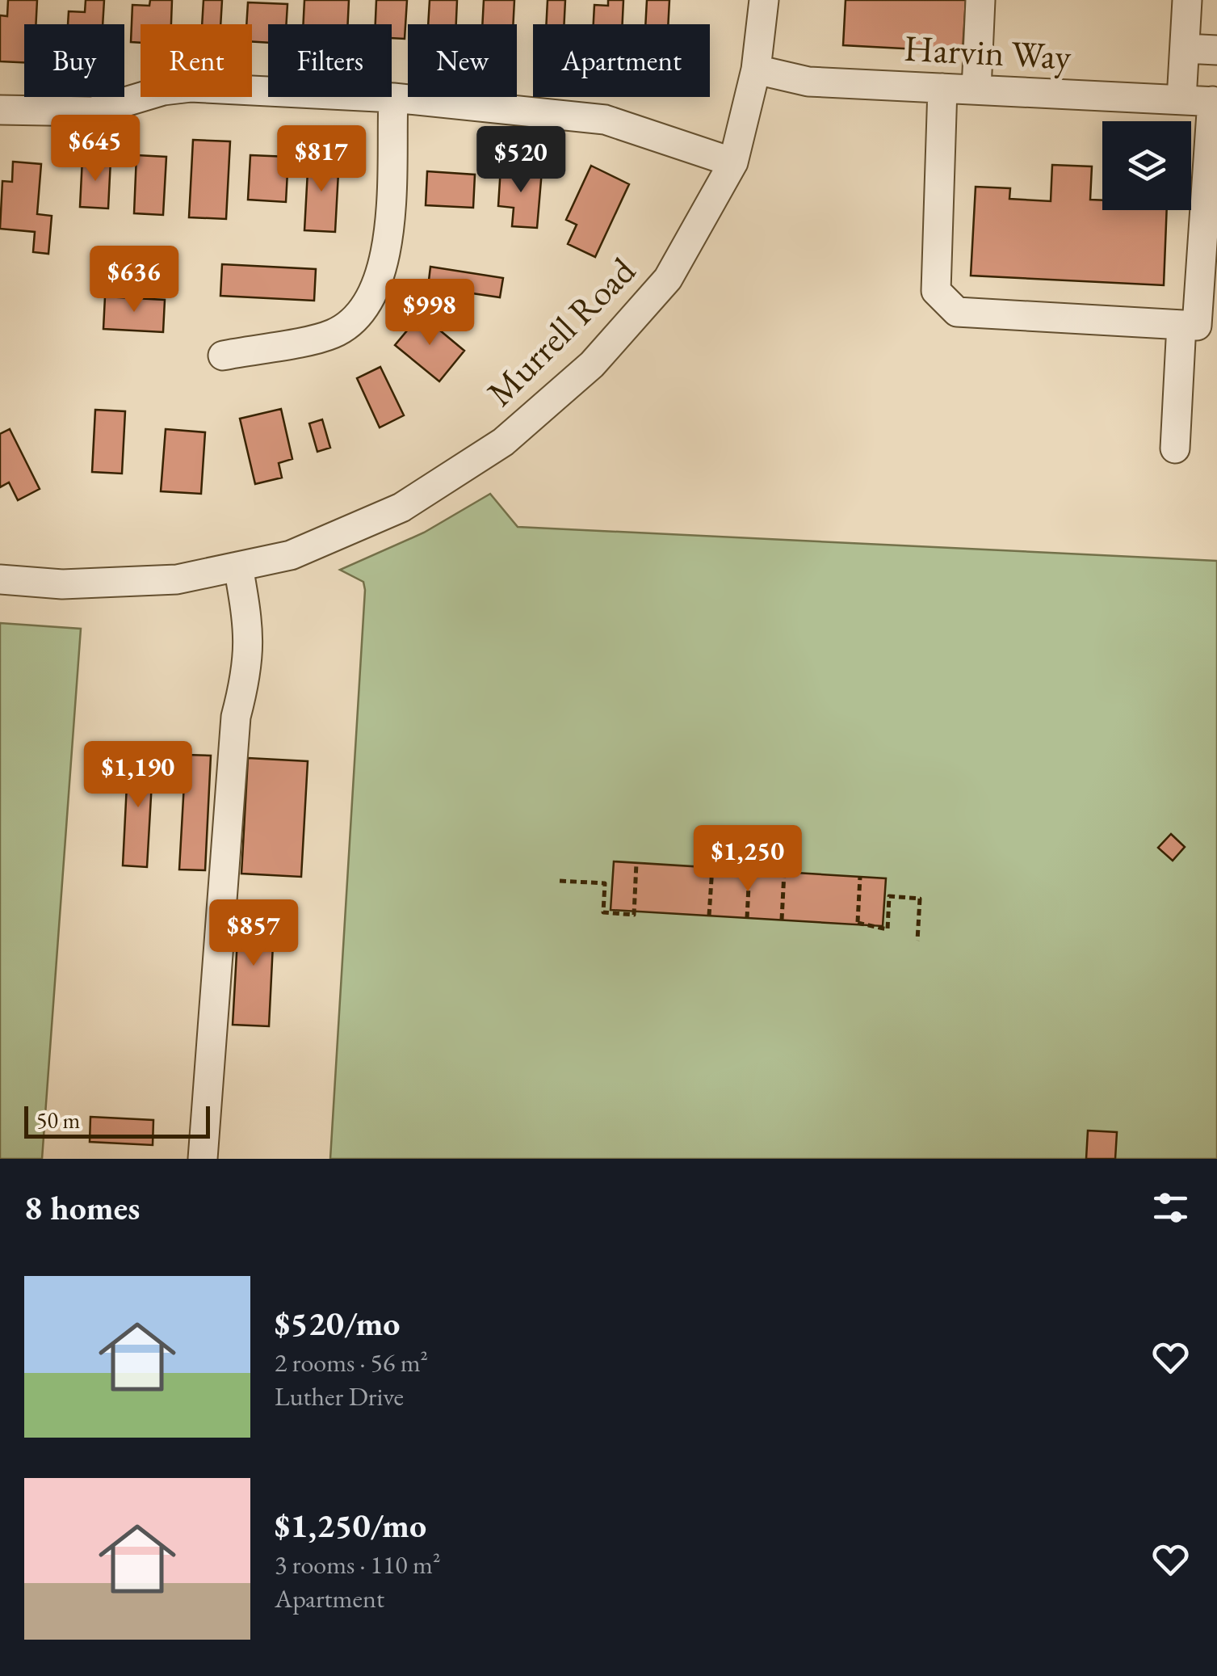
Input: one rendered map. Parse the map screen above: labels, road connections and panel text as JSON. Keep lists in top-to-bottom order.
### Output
{
  "streets": {
    "street": ["Harvin Way", "Murrell Road"]
  },
  "crossings": [
    ["Harvin Way", "Murrell Road"]
  ],
  "scale_bar": "50 m",
  "page": {
    "chip": [
      "Buy",
      "Rent",
      "Filters",
      "New",
      "Apartment"
    ],
    "price": [
      "$645",
      "$817",
      "$520",
      "$636",
      "$998",
      "$1,190",
      "$1,250",
      "$857"
    ],
    "scale": "50 m",
    "heading": "8 homes",
    "list": [
      {
        "name": "$520/mo",
        "note": "2 rooms · 56 m² · Luther Drive"
      },
      {
        "name": "$1,250/mo",
        "note": "3 rooms · 110 m² · Apartment"
      }
    ]
  }
}
